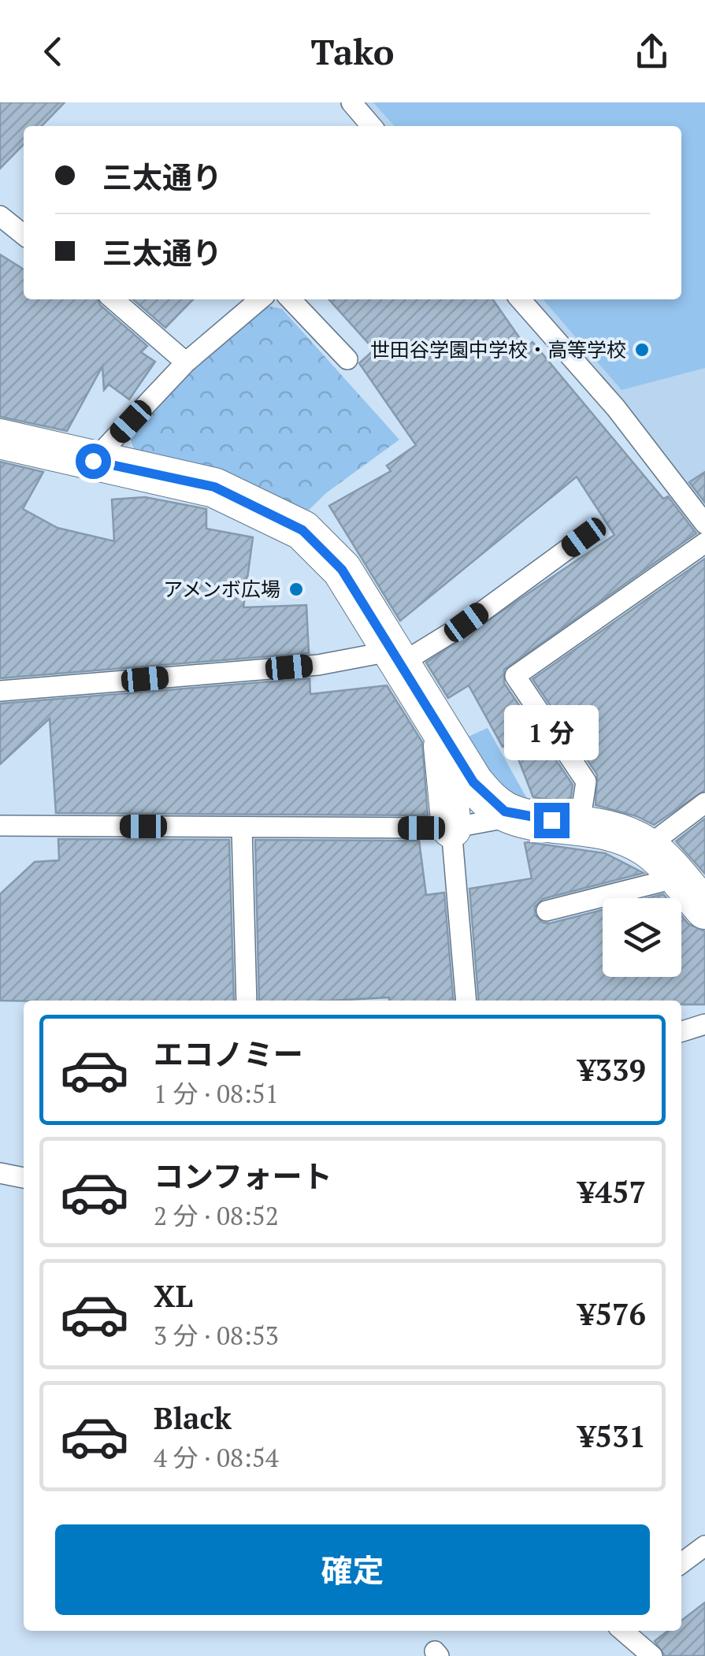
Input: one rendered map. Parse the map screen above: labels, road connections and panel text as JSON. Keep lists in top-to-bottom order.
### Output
{
  "places": ["世田谷学園中学校・高等学校", "アメンボ広場"],
  "page": {
    "header": "Tako",
    "banner": ["三太通り", "三太通り"],
    "bubble": "1 分",
    "list": [
      {
        "name": "エコノミー",
        "note": "1 分 · 08:51",
        "value": "¥339"
      },
      {
        "name": "コンフォート",
        "note": "2 分 · 08:52",
        "value": "¥457"
      },
      {
        "name": "XL",
        "note": "3 分 · 08:53",
        "value": "¥576"
      },
      {
        "name": "Black",
        "note": "4 分 · 08:54",
        "value": "¥531"
      }
    ],
    "buttons": "確定"
  }
}
